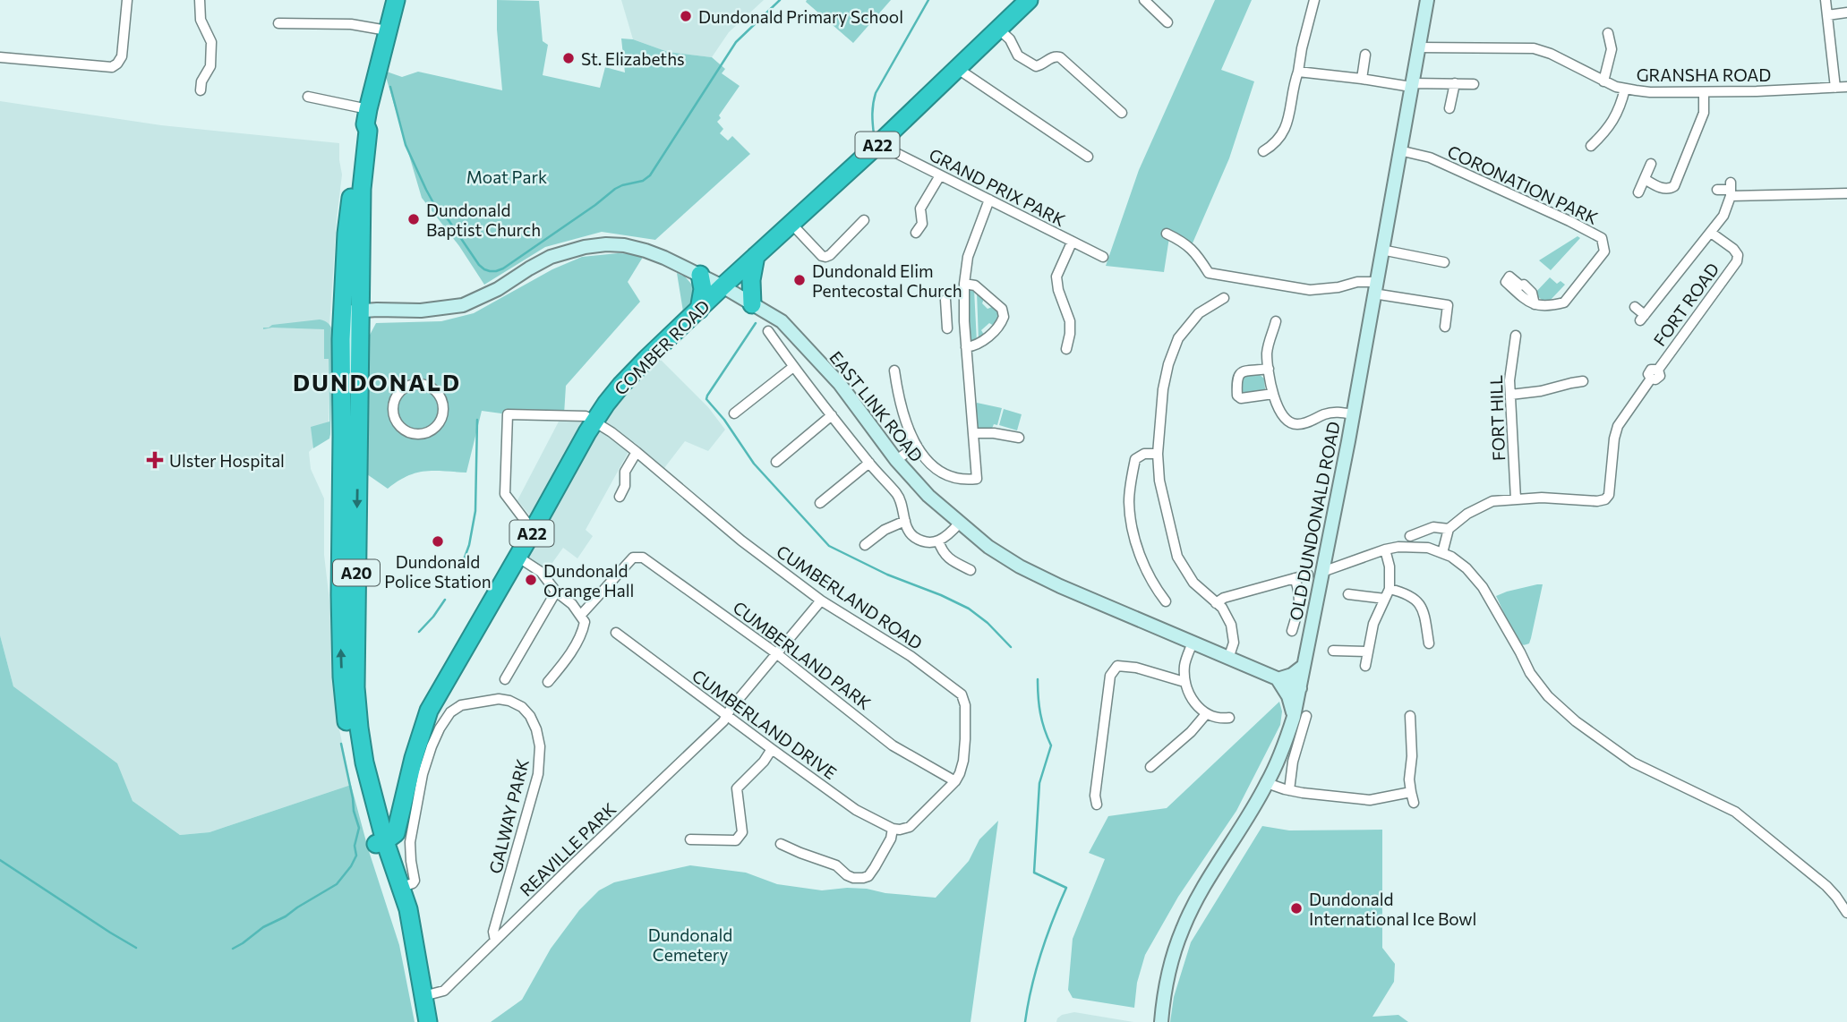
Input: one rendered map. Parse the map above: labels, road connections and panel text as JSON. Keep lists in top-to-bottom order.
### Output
{
  "streets": {
    "highway": ["A22", "COMBER ROAD", "A20"],
    "street": [
      "GRANSHA ROAD",
      "CORONATION PARK",
      "GRAND PRIX PARK",
      "FORT ROAD",
      "EAST LINK ROAD",
      "FORT HILL",
      "OLD DUNDONALD ROAD",
      "CUMBERLAND ROAD",
      "CUMBERLAND PARK",
      "CUMBERLAND DRIVE",
      "GALWAY PARK",
      "REAVILLE PARK"
    ]
  },
  "crossings": [
    ["GRANSHA ROAD", "OLD DUNDONALD ROAD"],
    ["CORONATION PARK", "OLD DUNDONALD ROAD"],
    ["GRAND PRIX PARK", "COMBER ROAD"],
    ["FORT ROAD", "FORT HILL"],
    ["COMBER ROAD", "EAST LINK ROAD"],
    ["COMBER ROAD", "A20"],
    ["COMBER ROAD", "CUMBERLAND ROAD"],
    ["EAST LINK ROAD", "OLD DUNDONALD ROAD"],
    ["EAST LINK ROAD", "A20"],
    ["A20", "GALWAY PARK"],
    ["A20", "REAVILLE PARK"],
    ["CUMBERLAND ROAD", "CUMBERLAND PARK"],
    ["CUMBERLAND ROAD", "REAVILLE PARK"],
    ["CUMBERLAND PARK", "REAVILLE PARK"],
    ["CUMBERLAND DRIVE", "REAVILLE PARK"],
    ["GALWAY PARK", "REAVILLE PARK"]
  ],
  "districts": ["DUNDONALD"],
  "parks": ["Moat Park", "Dundonald Cemetery"],
  "places": {
    "other": [
      "Dundonald Primary School",
      "St. Elizabeths",
      "Dundonald Baptist Church",
      "Dundonald Elim Pentecostal Church",
      "Dundonald Police Station",
      "Dundonald Orange Hall",
      "Dundonald International Ice Bowl"
    ],
    "health": ["Ulster Hospital"]
  }
}
